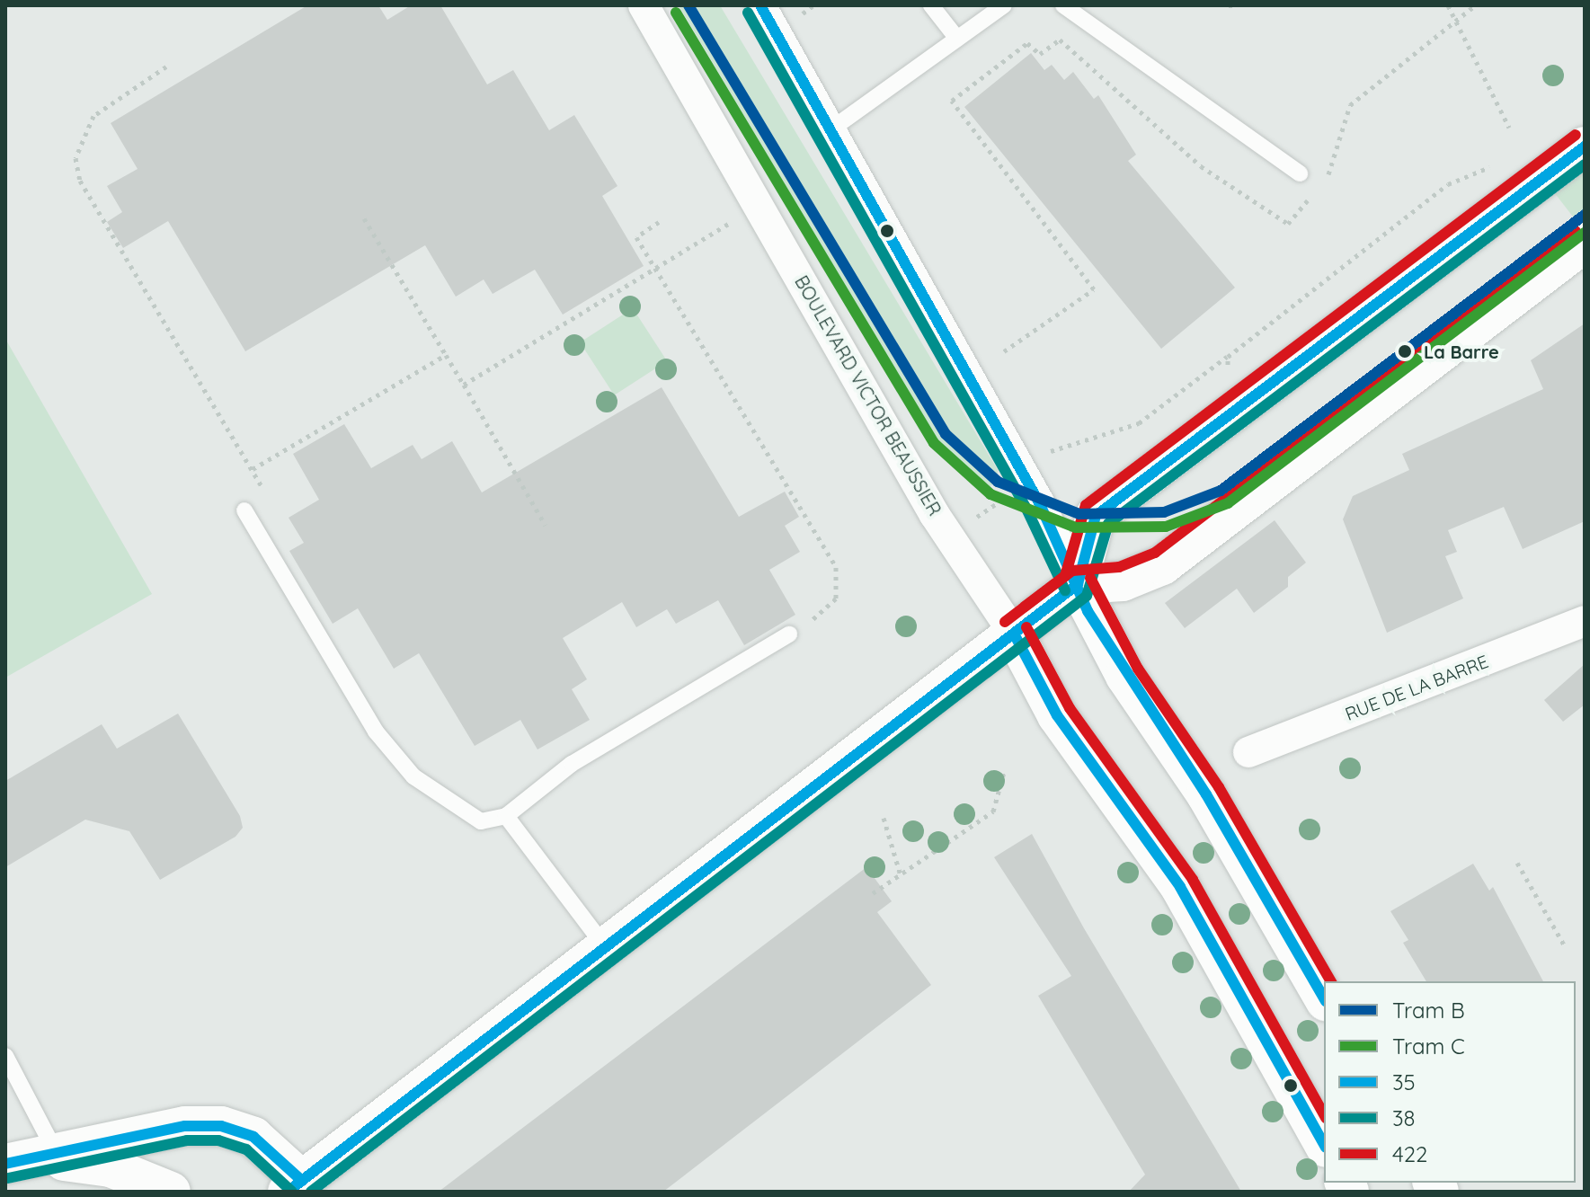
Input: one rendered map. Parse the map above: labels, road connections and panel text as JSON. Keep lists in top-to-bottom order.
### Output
{
  "streets": {
    "street": ["BOULEVARD VICTOR BEAUSSIER", "RUE DE LA BARRE"]
  },
  "places": ["La Barre"],
  "lines": [
    "tram line B",
    "transit line 35",
    "tram line C",
    "transit line 38",
    "transit line 422"
  ],
  "legend": [
    "Tram B",
    "Tram C",
    "35",
    "38",
    "422"
  ]
}
